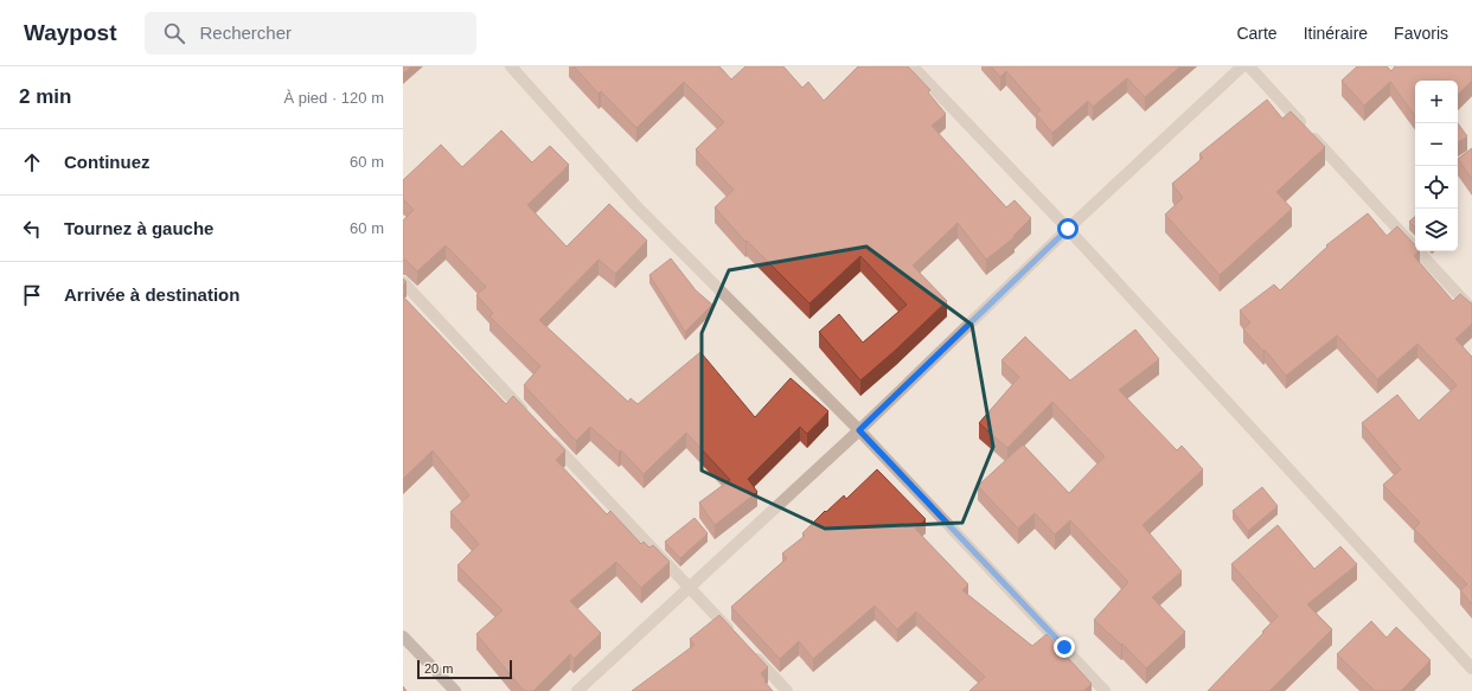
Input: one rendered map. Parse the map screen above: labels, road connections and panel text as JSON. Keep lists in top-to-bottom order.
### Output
{
  "scale_bar": "20 m",
  "page": {
    "header": "Waypost",
    "search": "Rechercher",
    "nav": ["Carte", "Itinéraire", "Favoris"],
    "heading": ["2 min", "À pied · 120 m"],
    "map_buttons": ["+", "−"],
    "list": [
      ["Continuez", "60 m"],
      ["Tournez à gauche", "60 m"],
      "Arrivée à destination"
    ],
    "scale": "20 m"
  }
}
